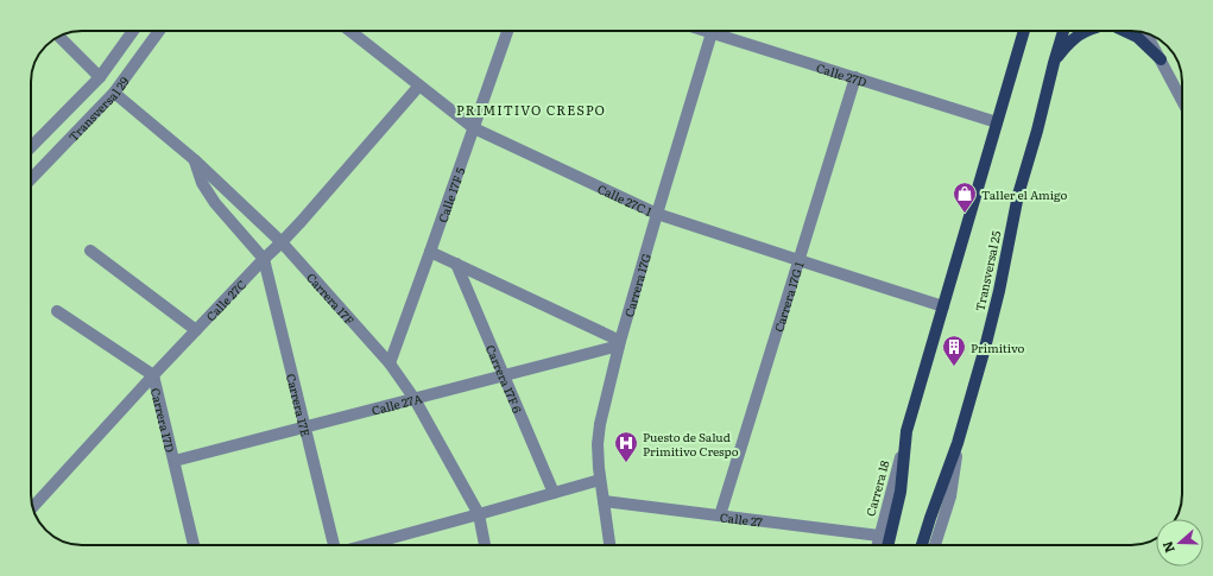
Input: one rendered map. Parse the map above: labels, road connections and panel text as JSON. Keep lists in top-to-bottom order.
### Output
{
  "streets": {
    "main road": ["Transversal 25"],
    "street": [
      "Calle 27D",
      "Transversal 29",
      "Calle 17F 5",
      "Calle 27C 1",
      "Carrera 17G",
      "Carrera 17G 1",
      "Carrera 17F",
      "Calle 27C",
      "Carrera 17F 6",
      "Calle 27A",
      "Carrera 17E",
      "Carrera 17D",
      "Carrera 18",
      "Calle 27"
    ]
  },
  "crossings": [
    ["Calle 27D", "Carrera 17G 1"],
    ["Transversal 29", "Carrera 17F"],
    ["Calle 17F 5", "Calle 27C 1"],
    ["Calle 17F 5", "Carrera 17F"],
    ["Calle 27C 1", "Carrera 17G"],
    ["Calle 27C 1", "Carrera 17G 1"],
    ["Calle 27C 1", "Calle 27C"],
    ["Carrera 17G", "Calle 27A"],
    ["Carrera 17G", "Calle 27"],
    ["Carrera 17G 1", "Calle 27"],
    ["Carrera 17F", "Calle 27C"],
    ["Carrera 17F", "Calle 27A"],
    ["Calle 27C", "Carrera 17E"],
    ["Calle 27C", "Carrera 17D"],
    ["Carrera 17F 6", "Calle 27A"],
    ["Calle 27A", "Carrera 17E"],
    ["Calle 27A", "Carrera 17D"],
    ["Carrera 18", "Calle 27"]
  ],
  "districts": ["PRIMITIVO CRESPO"],
  "places": {
    "shop": ["Taller el Amigo"],
    "building": ["Primitivo"],
    "hospital": ["Puesto de Salud Primitivo Crespo"]
  },
  "north": "left"
}
